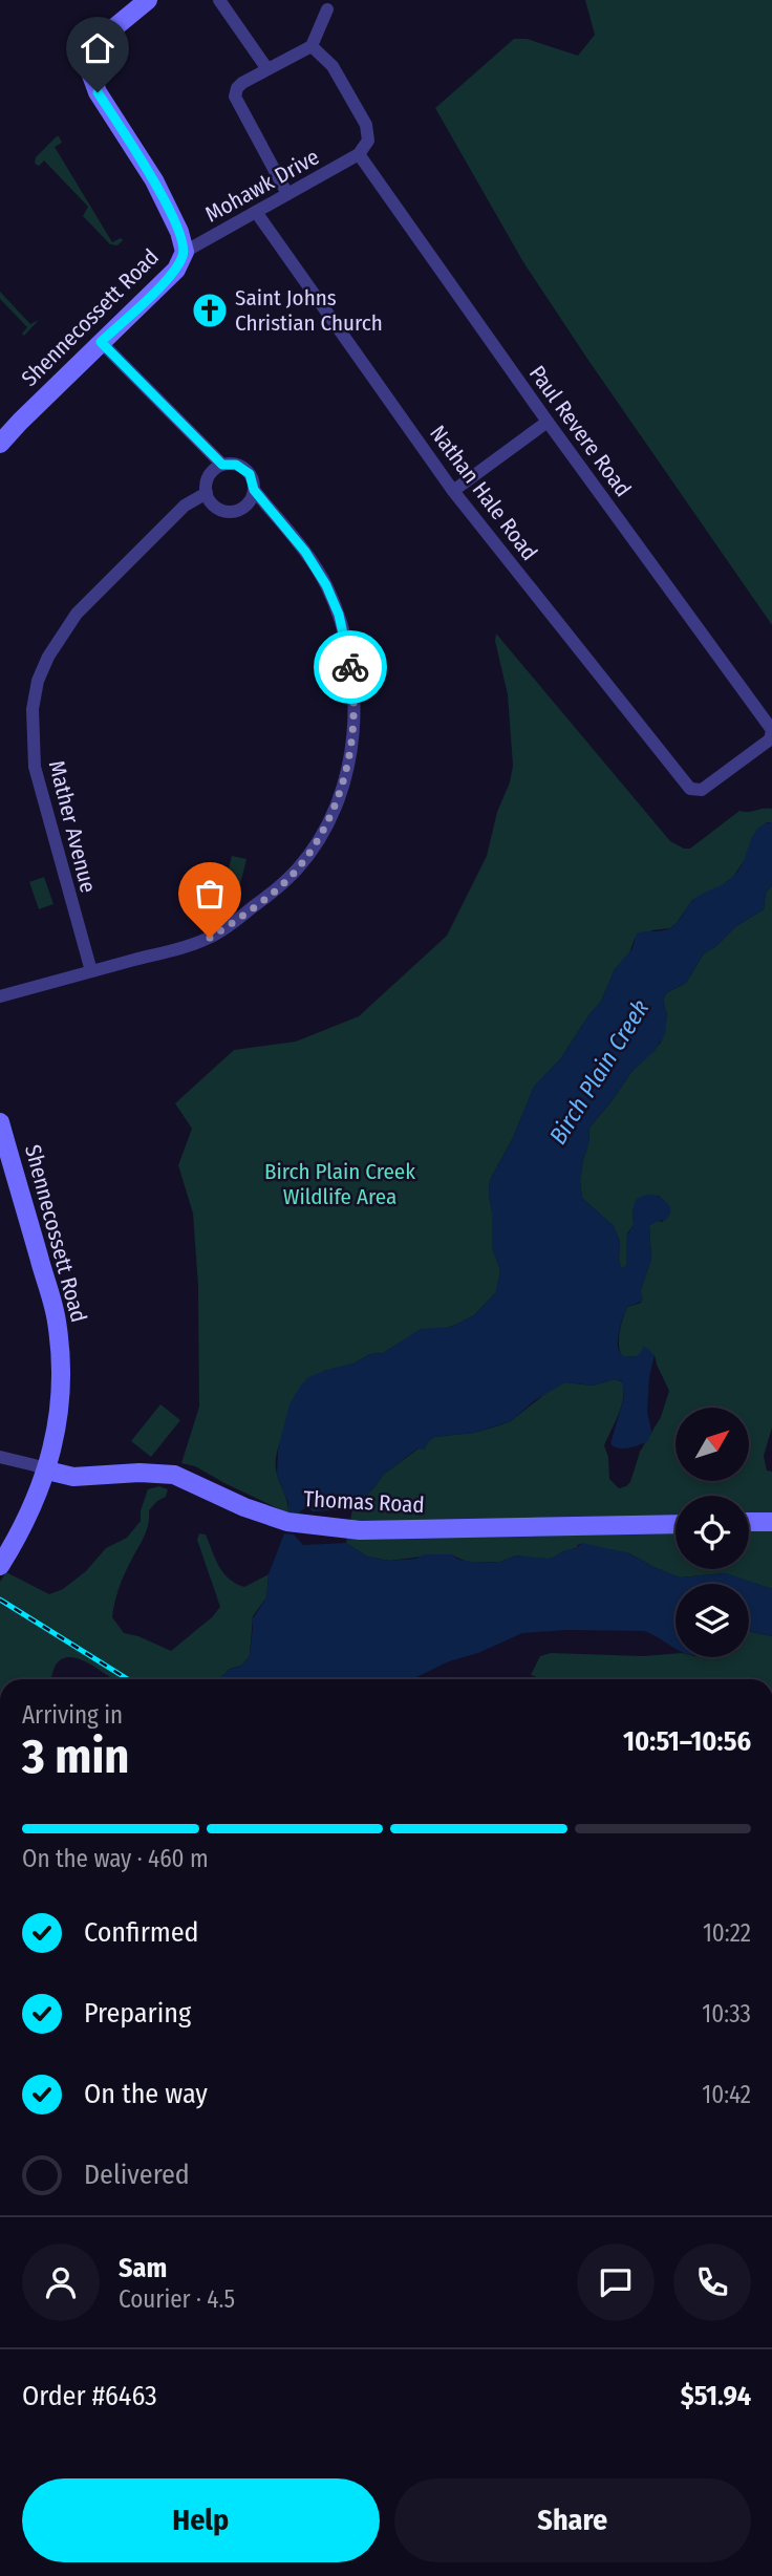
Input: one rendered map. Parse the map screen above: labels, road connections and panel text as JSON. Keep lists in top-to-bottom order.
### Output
{
  "streets": {
    "street": [
      "Mohawk Drive",
      "Shennecossett Road",
      "Paul Revere Road",
      "Nathan Hale Road",
      "Mather Avenue",
      "Thomas Road"
    ]
  },
  "crossings": [
    ["Mohawk Drive", "Shennecossett Road"],
    ["Mohawk Drive", "Paul Revere Road"],
    ["Mohawk Drive", "Nathan Hale Road"],
    ["Shennecossett Road", "Thomas Road"],
    ["Paul Revere Road", "Nathan Hale Road"]
  ],
  "water": ["Birch Plain Creek"],
  "parks": ["Birch Plain Creek Wildlife Area"],
  "places": {
    "church": ["Saint Johns Christian Church"]
  },
  "north": "top right",
  "page": {
    "heading": ["3 min", "Arriving in", "10:51–10:56"],
    "panel": [
      "Sam",
      "Courier · 4.5",
      "Order #6463",
      "$51.94"
    ],
    "bar": "On the way · 460 m",
    "list": [
      ["Confirmed", "10:22"],
      ["Preparing", "10:33"],
      ["On the way", "10:42"],
      "Delivered"
    ],
    "buttons": ["Help", "Share"]
  }
}
